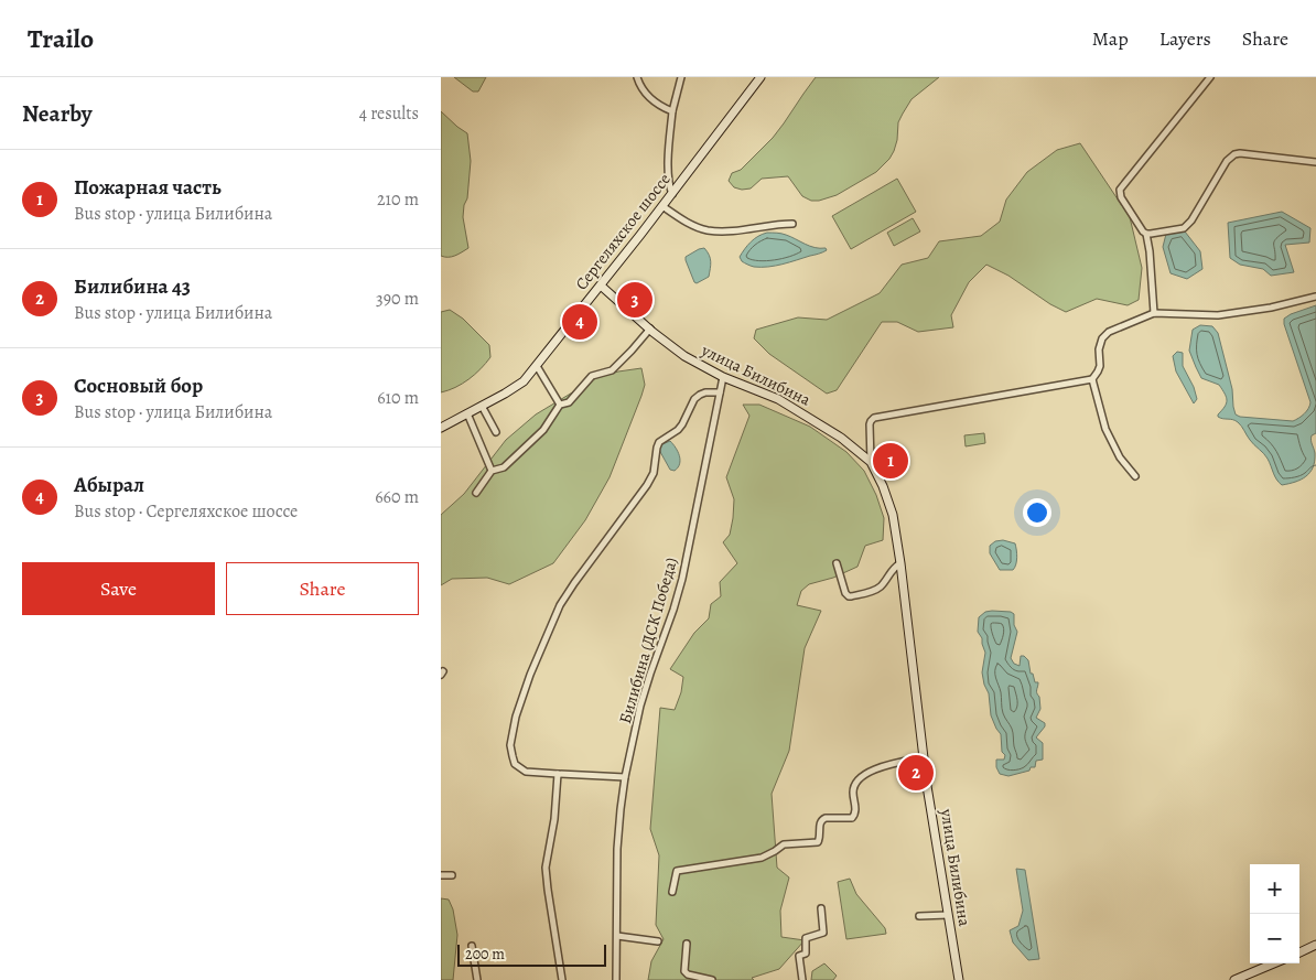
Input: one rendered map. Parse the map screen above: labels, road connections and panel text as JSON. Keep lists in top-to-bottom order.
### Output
{
  "streets": {
    "main road": ["Сергеляхское шоссе", "улица Билибина"],
    "street": ["Билибина (ДСК Победа)"]
  },
  "crossings": [
    ["Сергеляхское шоссе", "улица Билибина"],
    ["улица Билибина", "Билибина (ДСК Победа)"]
  ],
  "scale_bar": "200 m",
  "page": {
    "header": "Trailo",
    "nav": ["Map", "Layers", "Share"],
    "heading": ["Nearby", "4 results"],
    "list": [
      {
        "mark": "1",
        "name": "Пожарная часть",
        "note": "Bus stop · улица Билибина",
        "value": "210 m"
      },
      {
        "mark": "2",
        "name": "Билибина 43",
        "note": "Bus stop · улица Билибина",
        "value": "390 m"
      },
      {
        "mark": "3",
        "name": "Сосновый бор",
        "note": "Bus stop · улица Билибина",
        "value": "610 m"
      },
      {
        "mark": "4",
        "name": "Абырал",
        "note": "Bus stop · Сергеляхское шоссе",
        "value": "660 m"
      }
    ],
    "pins": [
      "3",
      "4",
      "1",
      "2"
    ],
    "buttons": ["Save", "Share"],
    "map_buttons": ["+", "−"],
    "scale": "200 m"
  }
}
